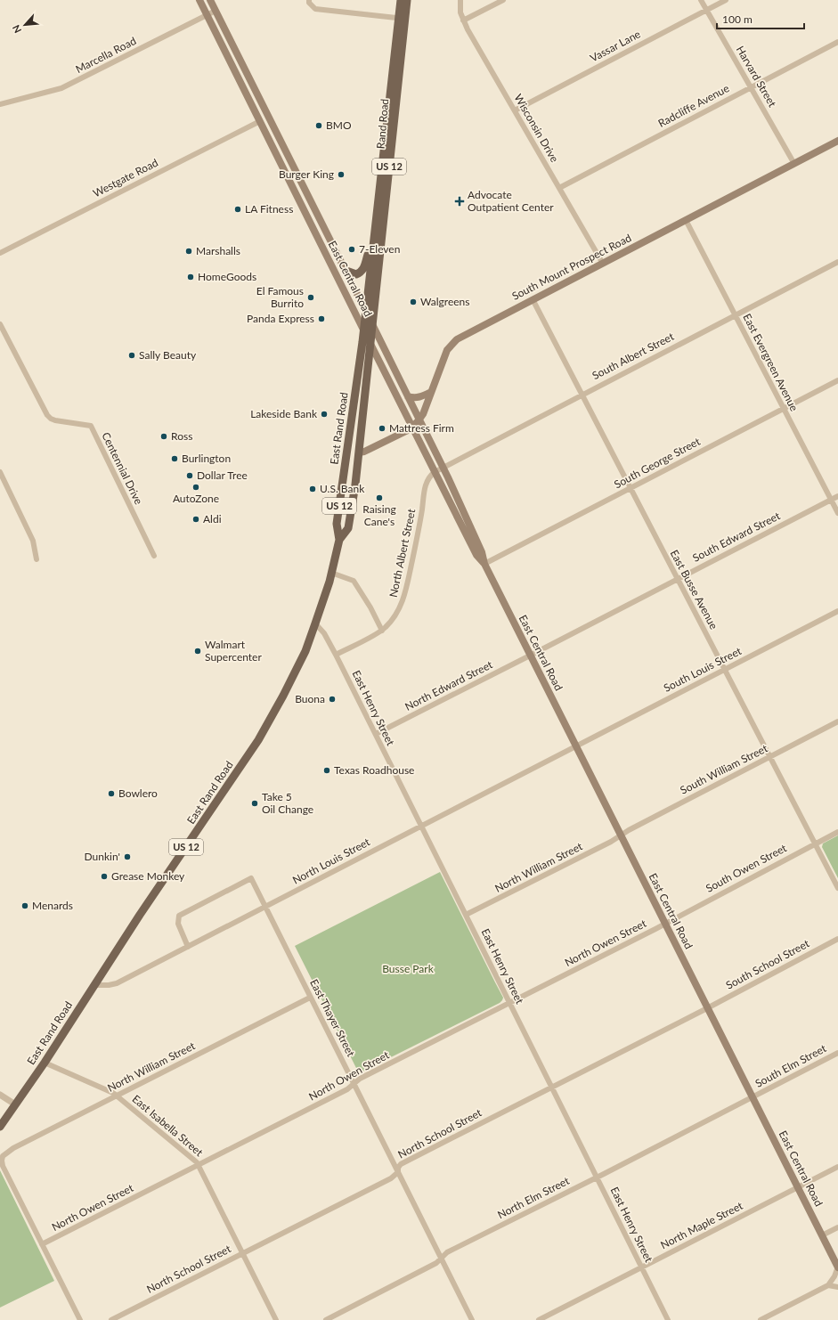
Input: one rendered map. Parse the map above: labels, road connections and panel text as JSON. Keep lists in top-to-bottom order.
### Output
{
  "streets": {
    "main road": [
      "Rand Road",
      "US 12",
      "South Mount Prospect Road",
      "East Central Road",
      "East Rand Road"
    ],
    "street": [
      "Vassar Lane",
      "Marcella Road",
      "Harvard Street",
      "Radcliffe Avenue",
      "Wisconsin Drive",
      "Westgate Road",
      "South Albert Street",
      "East Evergreen Avenue",
      "South George Street",
      "Centennial Drive",
      "South Edward Street",
      "North Albert Street",
      "East Busse Avenue",
      "South Louis Street",
      "North Edward Street",
      "East Henry Street",
      "South William Street",
      "North Louis Street",
      "North William Street",
      "South Owen Street",
      "North Owen Street",
      "South School Street",
      "East Thayer Street",
      "South Elm Street",
      "East Isabella Street",
      "North School Street",
      "North Elm Street",
      "North Maple Street"
    ]
  },
  "crossings": [
    ["Vassar Lane", "Harvard Street"],
    ["Vassar Lane", "Wisconsin Drive"],
    ["Marcella Road", "East Central Road"],
    ["Harvard Street", "Radcliffe Avenue"],
    ["Harvard Street", "South Mount Prospect Road"],
    ["Radcliffe Avenue", "Wisconsin Drive"],
    ["Rand Road", "East Central Road"],
    ["Rand Road", "East Rand Road"],
    ["Wisconsin Drive", "South Mount Prospect Road"],
    ["Westgate Road", "East Central Road"],
    ["South Mount Prospect Road", "East Central Road"],
    ["South Mount Prospect Road", "East Evergreen Avenue"],
    ["South Mount Prospect Road", "East Rand Road"],
    ["South Mount Prospect Road", "East Busse Avenue"],
    ["East Central Road", "South Albert Street"],
    ["East Central Road", "East Rand Road"],
    ["East Central Road", "South George Street"],
    ["East Central Road", "South Edward Street"],
    ["East Central Road", "North Albert Street"],
    ["East Central Road", "South Louis Street"],
    ["East Central Road", "North Edward Street"],
    ["East Central Road", "South William Street"],
    ["East Central Road", "North Louis Street"],
    ["East Central Road", "North William Street"],
    ["East Central Road", "South Owen Street"],
    ["East Central Road", "North Owen Street"],
    ["East Central Road", "South School Street"],
    ["East Central Road", "South Elm Street"],
    ["East Central Road", "North School Street"],
    ["East Central Road", "North Elm Street"],
    ["East Central Road", "North Maple Street"],
    ["South Albert Street", "East Evergreen Avenue"],
    ["South Albert Street", "North Albert Street"],
    ["South Albert Street", "East Busse Avenue"],
    ["East Evergreen Avenue", "South George Street"],
    ["East Evergreen Avenue", "South Edward Street"],
    ["East Rand Road", "East Henry Street"],
    ["East Rand Road", "North Louis Street"],
    ["East Rand Road", "East Isabella Street"],
    ["South George Street", "East Busse Avenue"],
    ["South Edward Street", "East Busse Avenue"],
    ["South Edward Street", "North Edward Street"],
    ["North Albert Street", "East Henry Street"],
    ["East Busse Avenue", "South Louis Street"],
    ["East Busse Avenue", "South William Street"],
    ["East Busse Avenue", "South Owen Street"],
    ["South Louis Street", "North Louis Street"],
    ["North Edward Street", "East Henry Street"],
    ["East Henry Street", "North Louis Street"],
    ["East Henry Street", "North William Street"],
    ["East Henry Street", "North Owen Street"],
    ["East Henry Street", "North School Street"],
    ["East Henry Street", "North Elm Street"],
    ["East Henry Street", "North Maple Street"],
    ["South William Street", "North William Street"],
    ["North Louis Street", "East Thayer Street"],
    ["North William Street", "North Owen Street"],
    ["North William Street", "East Thayer Street"],
    ["North William Street", "East Isabella Street"],
    ["South Owen Street", "North Owen Street"],
    ["North Owen Street", "East Thayer Street"],
    ["North Owen Street", "East Isabella Street"],
    ["South School Street", "North School Street"],
    ["East Thayer Street", "North School Street"],
    ["East Thayer Street", "North Elm Street"],
    ["South Elm Street", "North Elm Street"],
    ["East Isabella Street", "North School Street"]
  ],
  "parks": ["Busse Park"],
  "places": {
    "other": [
      "BMO",
      "Burger King",
      "LA Fitness",
      "7-Eleven",
      "Marshalls",
      "HomeGoods",
      "El Famous Burrito",
      "Walgreens",
      "Panda Express",
      "Sally Beauty",
      "Lakeside Bank",
      "Mattress Firm",
      "Ross",
      "Burlington",
      "Dollar Tree",
      "AutoZone",
      "U.S. Bank",
      "Raising Cane's",
      "Aldi",
      "Walmart Supercenter",
      "Buona",
      "Texas Roadhouse",
      "Bowlero",
      "Take 5 Oil Change",
      "Dunkin'",
      "Grease Monkey",
      "Menards"
    ],
    "health": ["Advocate Outpatient Center"]
  },
  "scale_bar": "100 m",
  "north": "bottom left"
}
